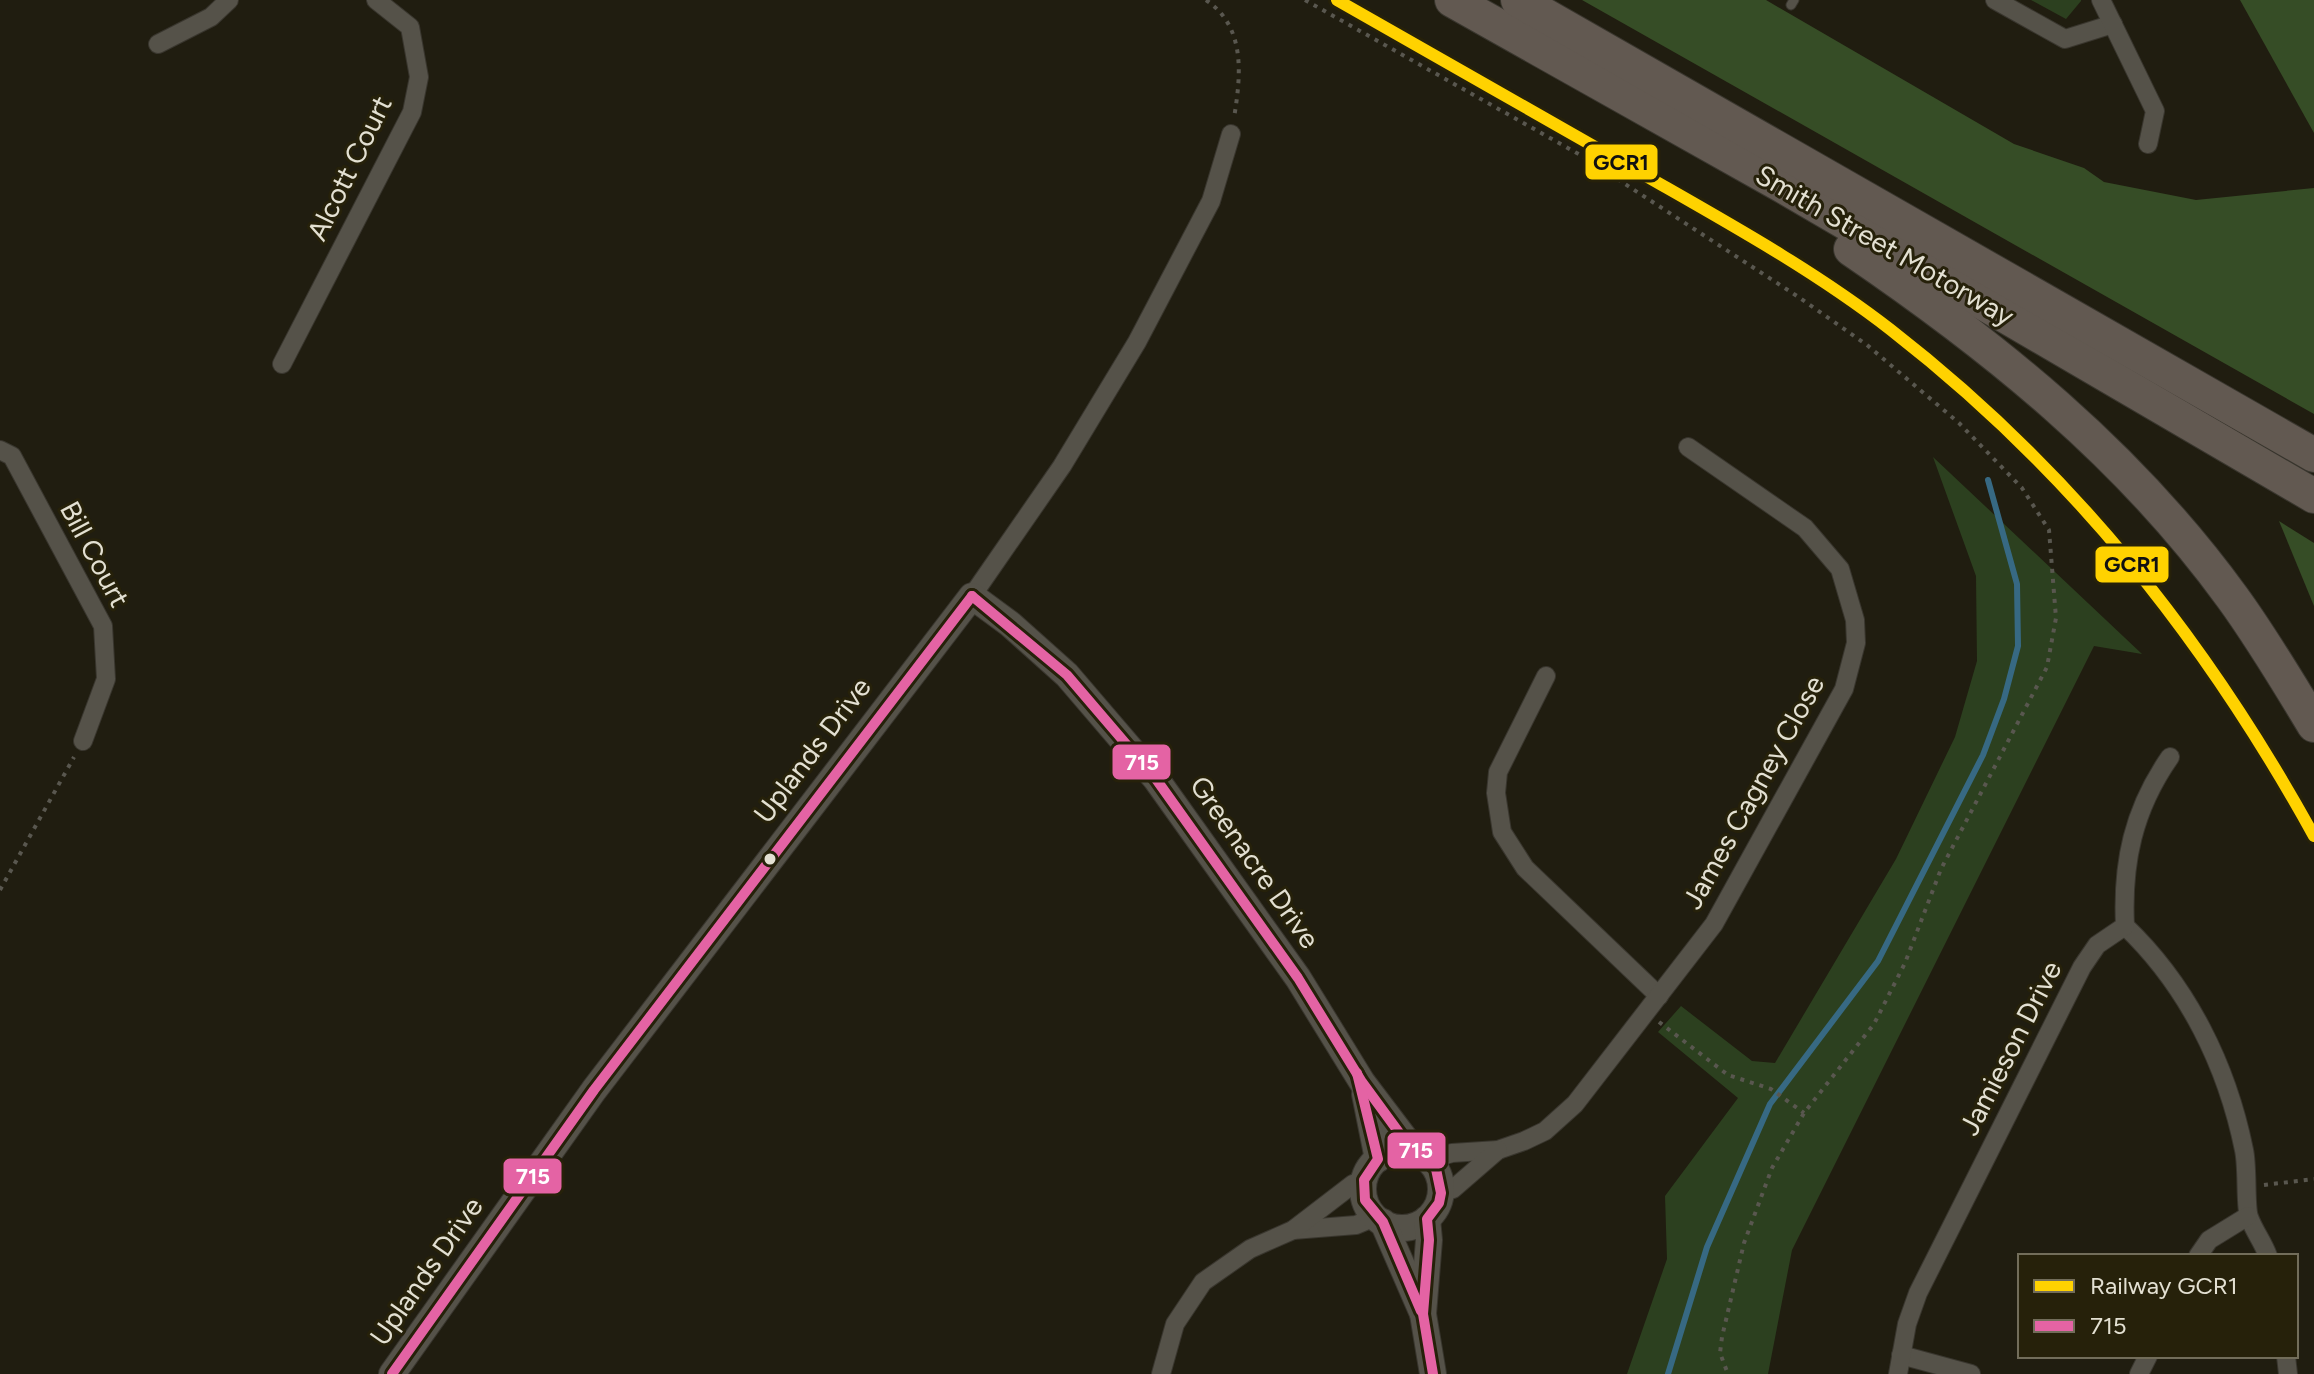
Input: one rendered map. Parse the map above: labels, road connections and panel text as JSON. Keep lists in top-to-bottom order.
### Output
{
  "streets": {
    "highway": ["Smith Street Motorway"],
    "street": [
      "Alcott Court",
      "Bill Court",
      "Uplands Drive",
      "James Cagney Close",
      "Greenacre Drive",
      "Jamieson Drive"
    ]
  },
  "crossings": [
    ["Uplands Drive", "Greenacre Drive"],
    ["James Cagney Close", "Greenacre Drive"]
  ],
  "lines": ["rail line GCR1", "transit line 715"],
  "legend": ["Railway GCR1", "715"]
}
